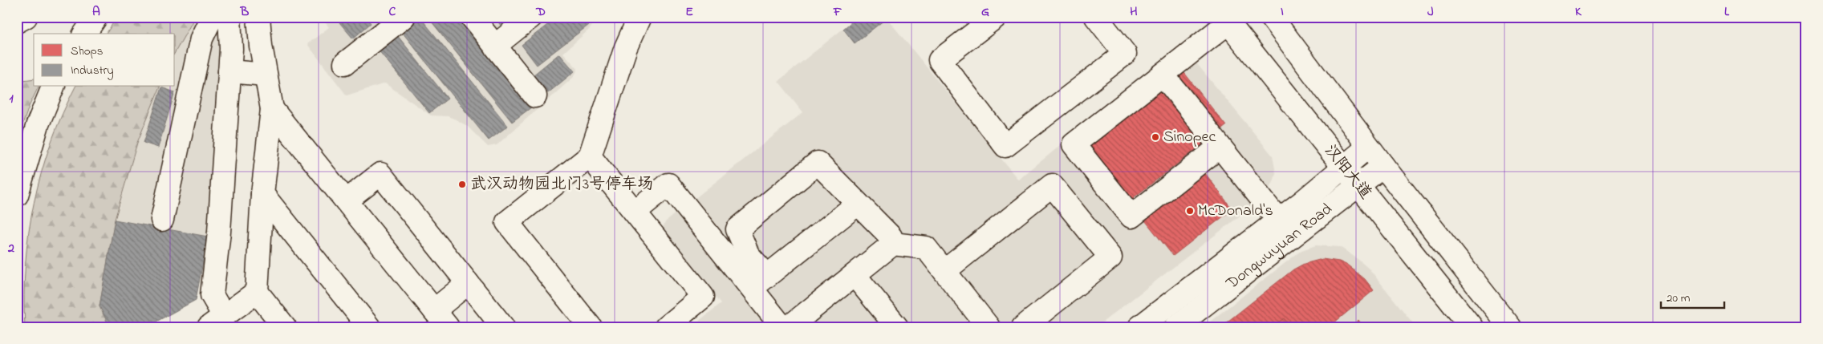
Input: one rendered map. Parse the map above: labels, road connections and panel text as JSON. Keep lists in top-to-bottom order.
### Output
{
  "streets": {
    "main road": ["汉阳大道", "Dongwuyuan Road"]
  },
  "crossings": [
    ["汉阳大道", "Dongwuyuan Road"]
  ],
  "places": ["Sinopec", "武汉动物园北门3号停车场", "McDonald's"],
  "legend": ["Shops", "Industry"],
  "scale_bar": "20 m",
  "grid": {
    "columns": [
      "A",
      "B",
      "C",
      "D",
      "E",
      "F",
      "G",
      "H",
      "I",
      "J",
      "K",
      "L"
    ],
    "rows": ["1", "2"]
  }
}
